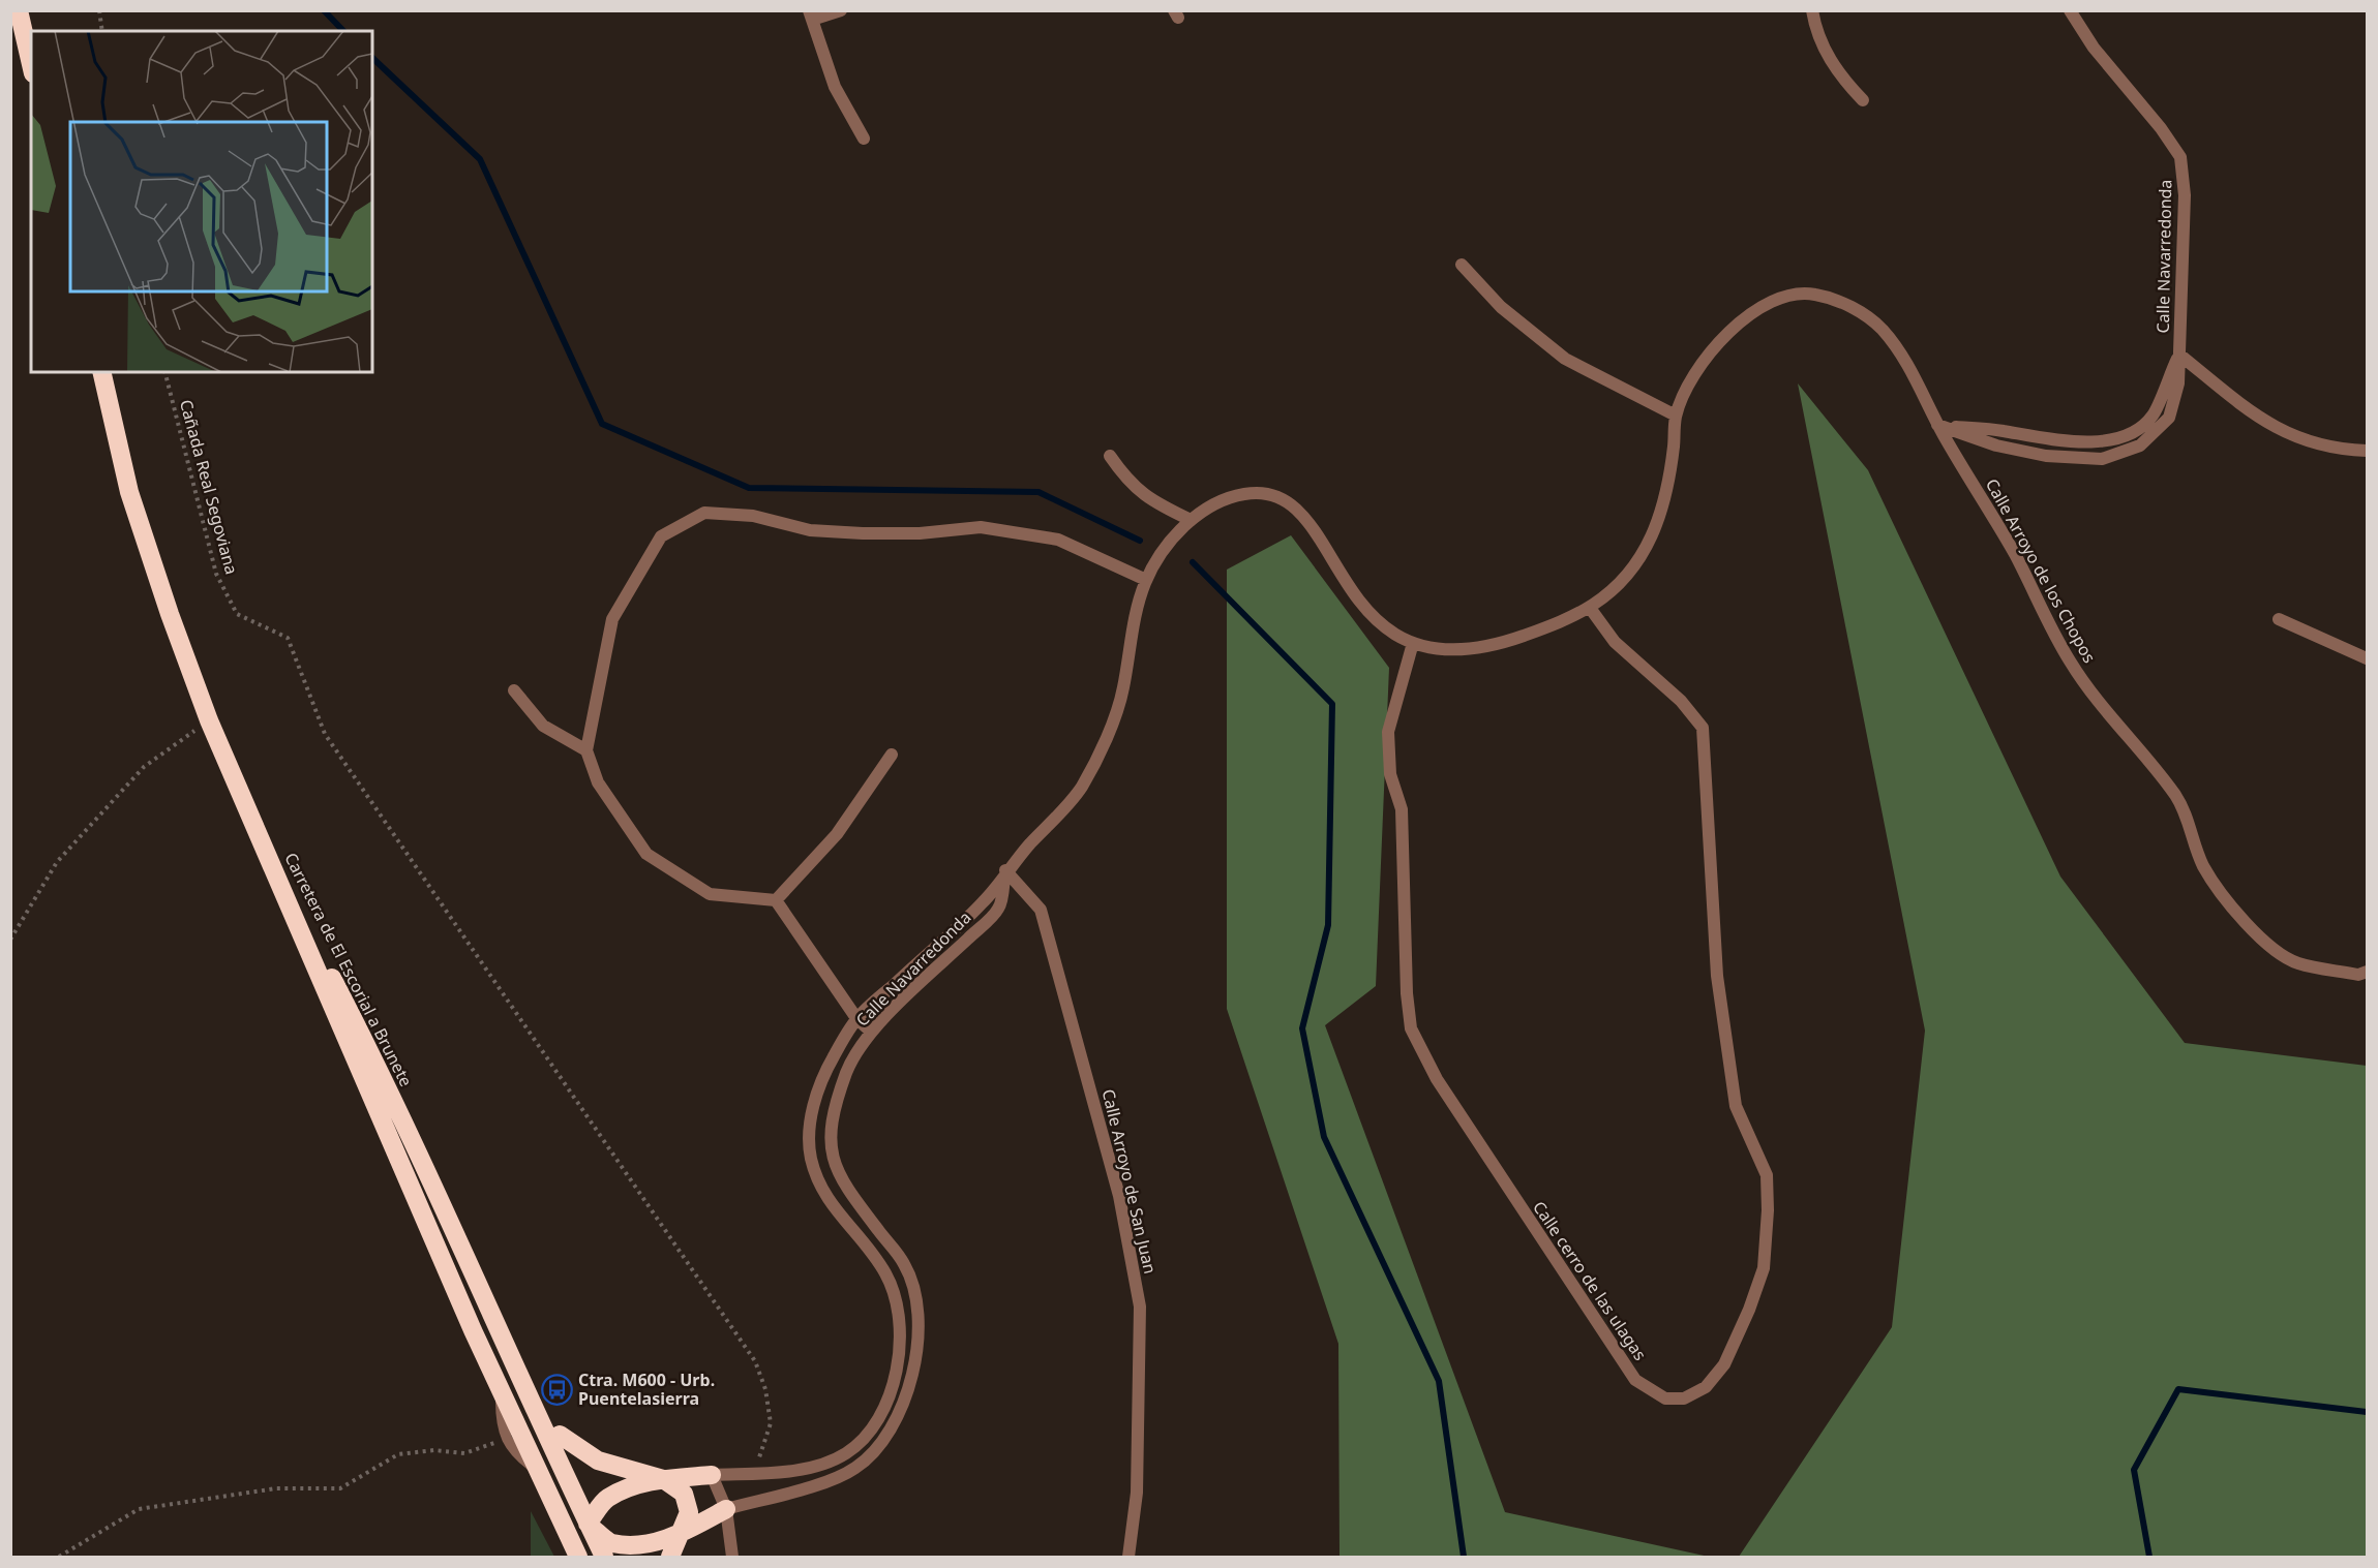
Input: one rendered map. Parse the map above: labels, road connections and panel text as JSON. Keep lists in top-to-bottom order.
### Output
{
  "streets": {
    "highway": ["Carretera de El Escorial a Brunete"],
    "street": [
      "Calle Navarredonda",
      "Calle Arroyo de los Chopos",
      "Calle Arroyo de San Juan",
      "Calle cerro de las ulagas"
    ],
    "path": ["Cañada Real Segoviana"]
  },
  "crossings": [
    ["Calle Navarredonda", "Cañada Real Segoviana"],
    ["Calle Navarredonda", "Calle Arroyo de los Chopos"],
    ["Calle Navarredonda", "Calle Arroyo de San Juan"],
    ["Calle Navarredonda", "Calle cerro de las ulagas"]
  ],
  "places": {
    "bus stop": ["Ctra. M600 - Urb. Puentelasierra"]
  }
}
